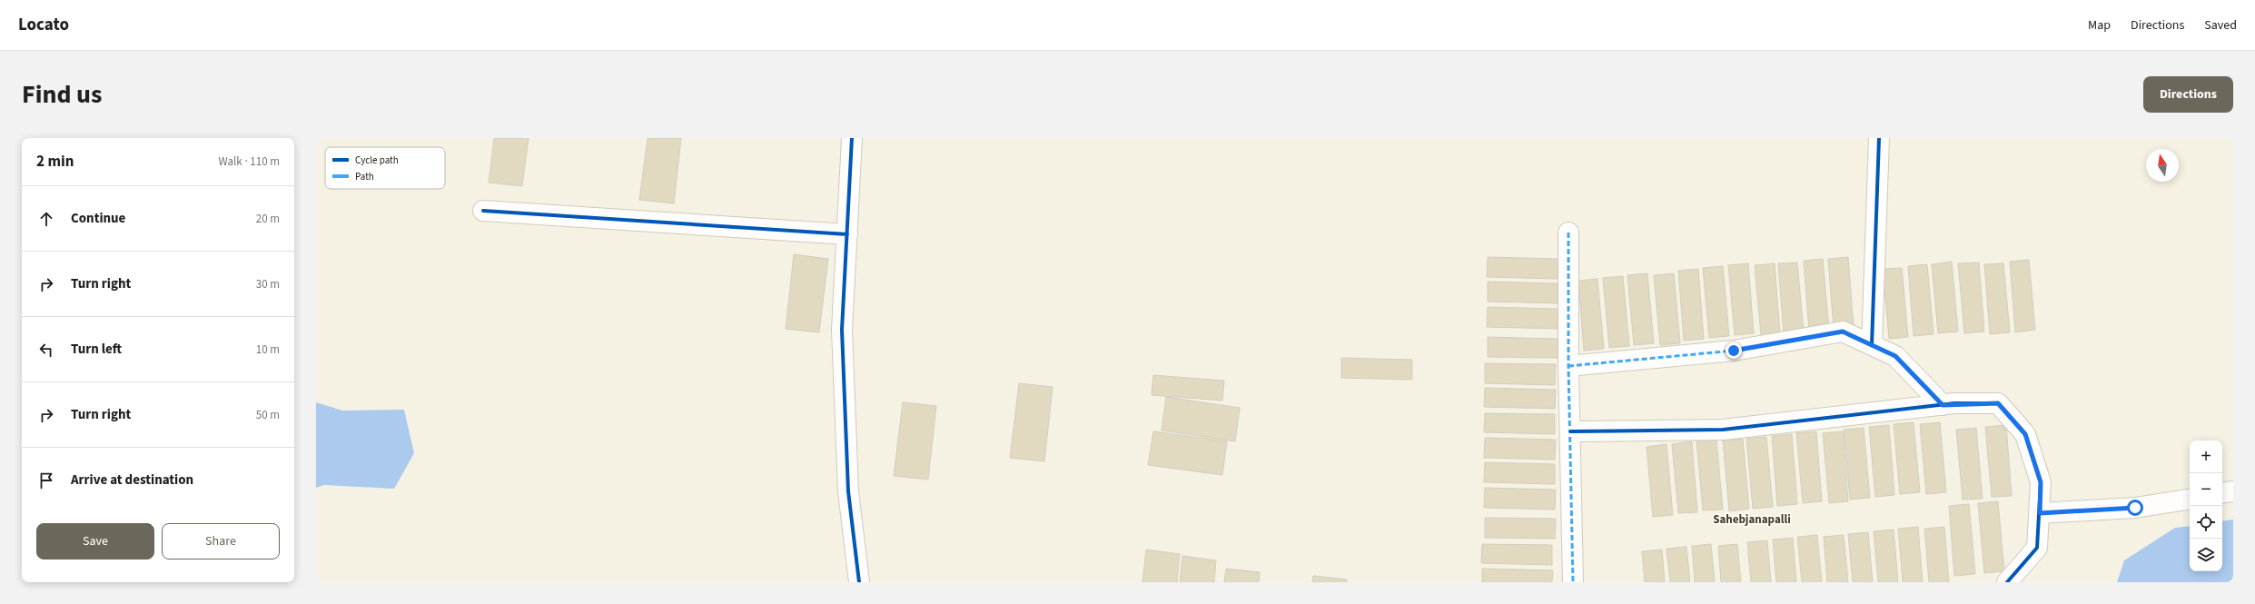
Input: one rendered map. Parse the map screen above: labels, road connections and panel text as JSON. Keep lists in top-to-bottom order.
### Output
{
  "districts": ["Sahebjanapalli"],
  "legend": ["Cycle path", "Path"],
  "north": "top",
  "page": {
    "header": "Locato",
    "nav": ["Map", "Directions", "Saved"],
    "title": "Find us",
    "buttons": [
      "Directions",
      ["Save", "Share"]
    ],
    "heading": ["2 min", "Walk · 110 m"],
    "list": [
      ["Continue", "20 m"],
      ["Turn right", "30 m"],
      ["Turn left", "10 m"],
      ["Turn right", "50 m"],
      "Arrive at destination"
    ],
    "map_buttons": ["+", "−"]
  }
}
